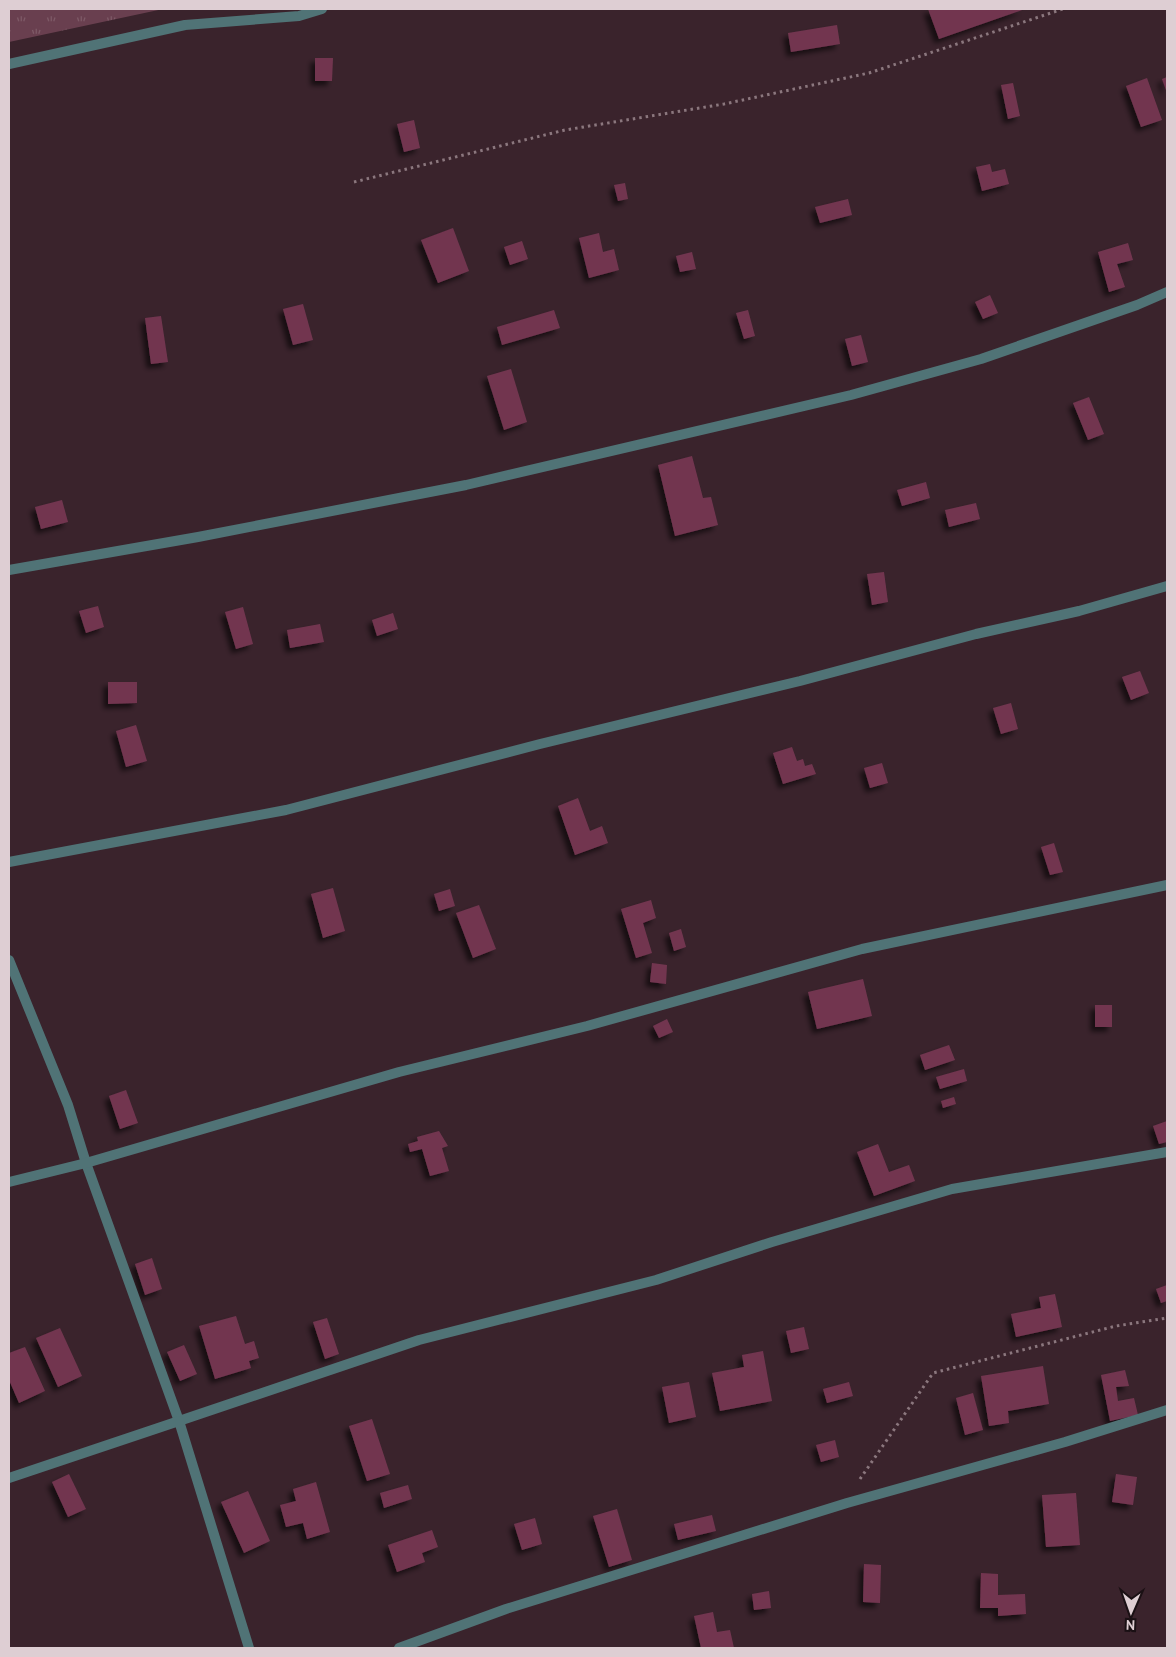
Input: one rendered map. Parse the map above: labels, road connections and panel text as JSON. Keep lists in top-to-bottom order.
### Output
{
  "north": "bottom"
}
